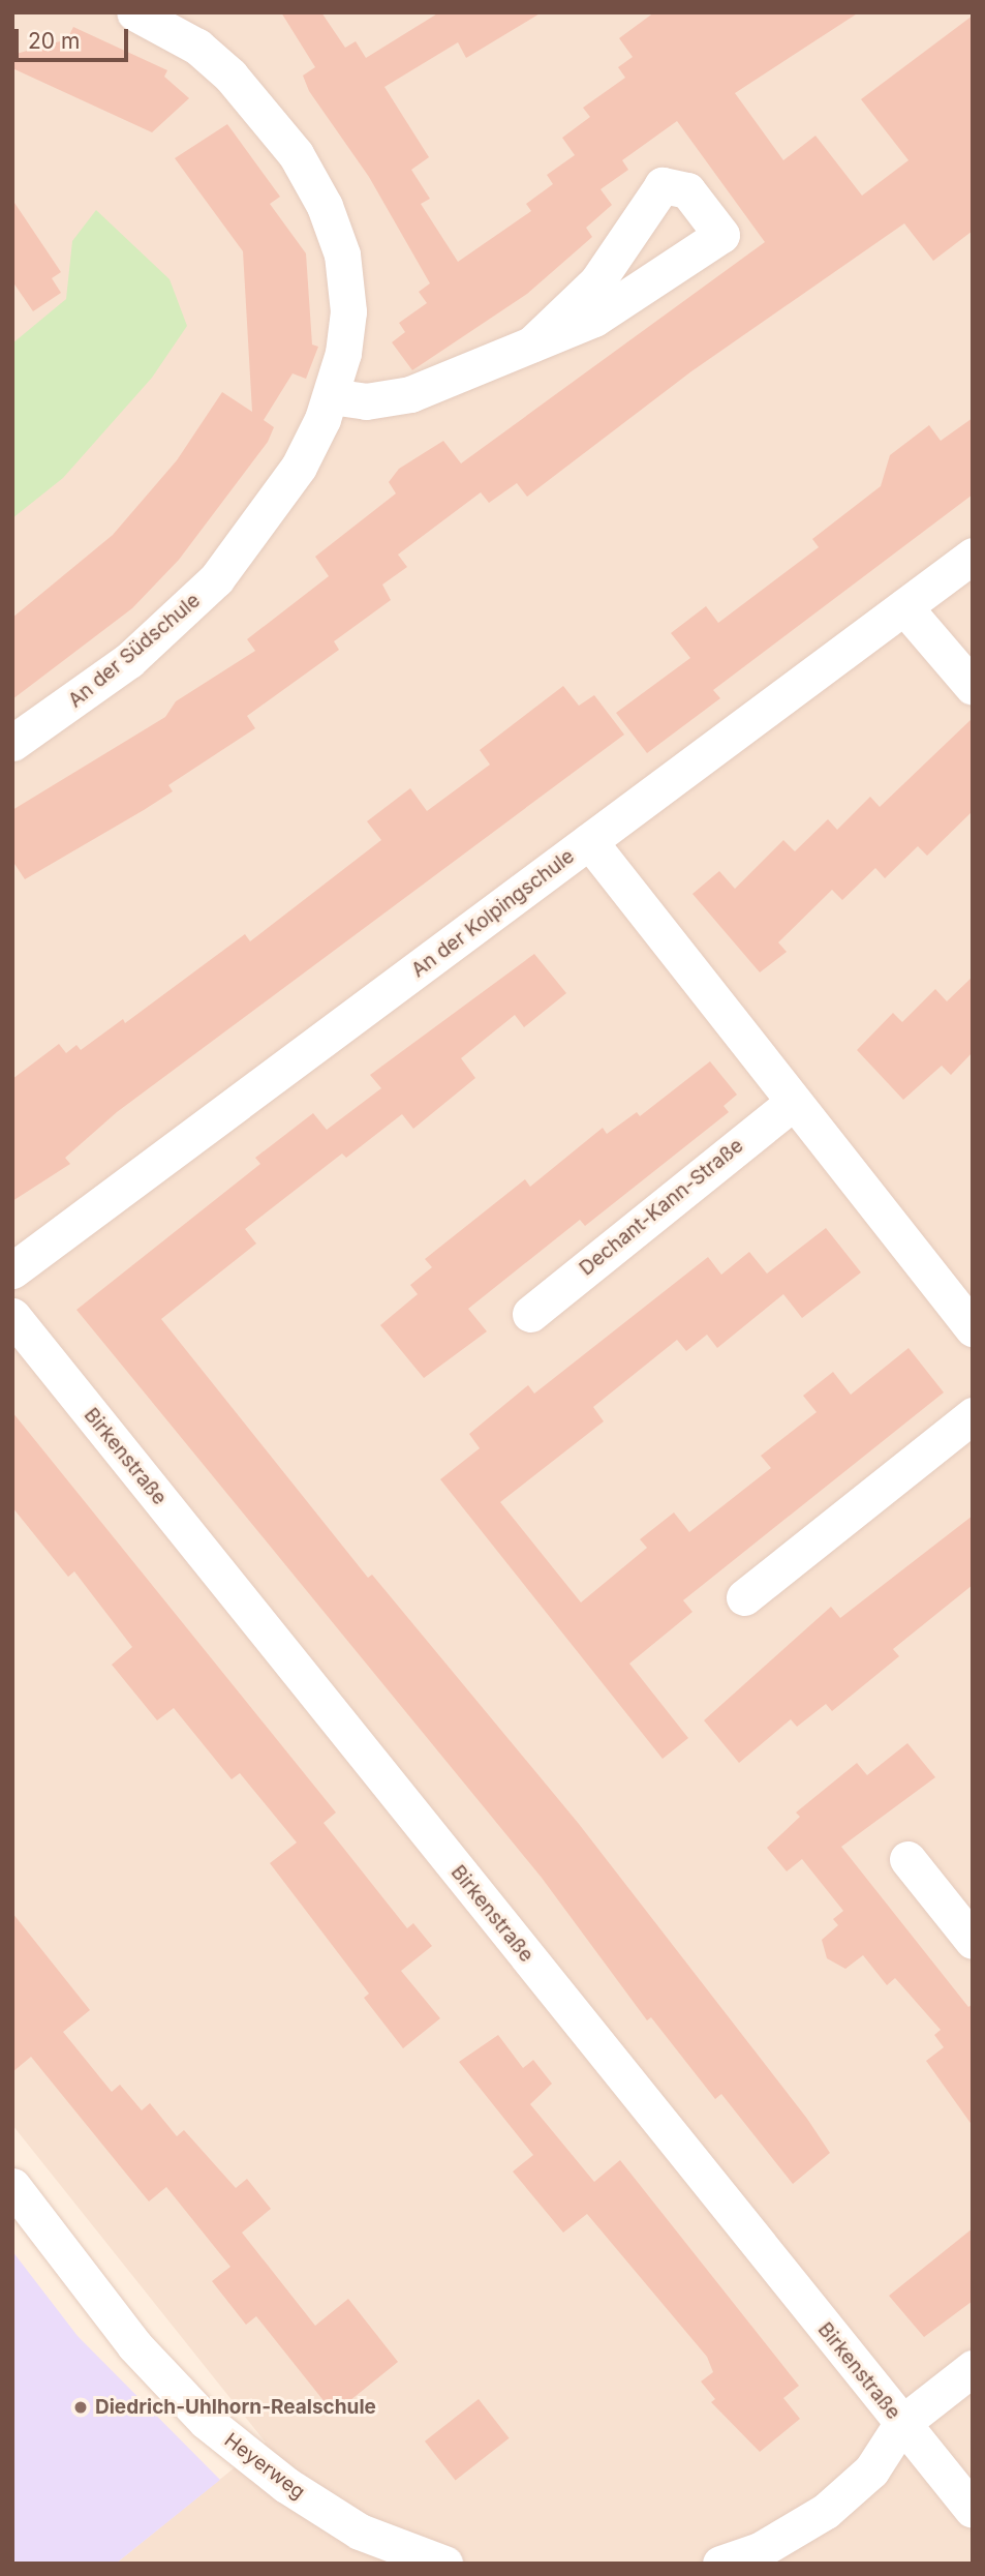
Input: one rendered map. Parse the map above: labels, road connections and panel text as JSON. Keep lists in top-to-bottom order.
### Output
{
  "streets": {
    "street": [
      "An der Südschule",
      "An der Kolpingschule",
      "Dechant-Kann-Straße",
      "Birkenstraße",
      "Heyerweg"
    ]
  },
  "places": ["Diedrich-Uhlhorn-Realschule"],
  "scale_bar": "20 m"
}
